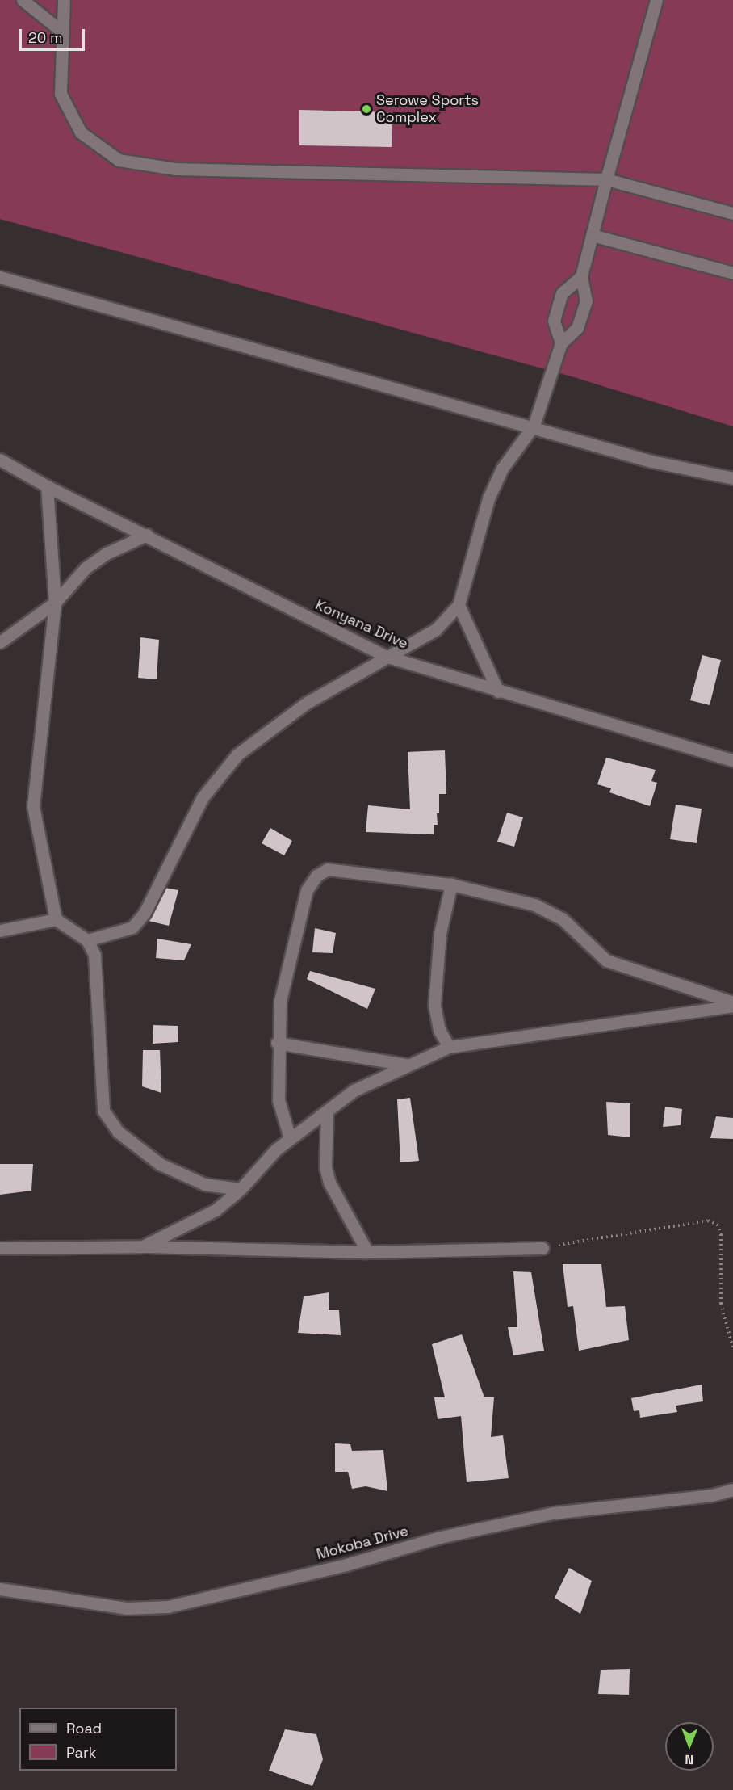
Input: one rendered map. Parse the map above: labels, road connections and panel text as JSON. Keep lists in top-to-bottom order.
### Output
{
  "streets": {
    "street": ["Konyana Drive", "Mokoba Drive"]
  },
  "places": ["Serowe Sports Complex"],
  "legend": ["Road", "Park"],
  "scale_bar": "20 m",
  "north": "bottom"
}
